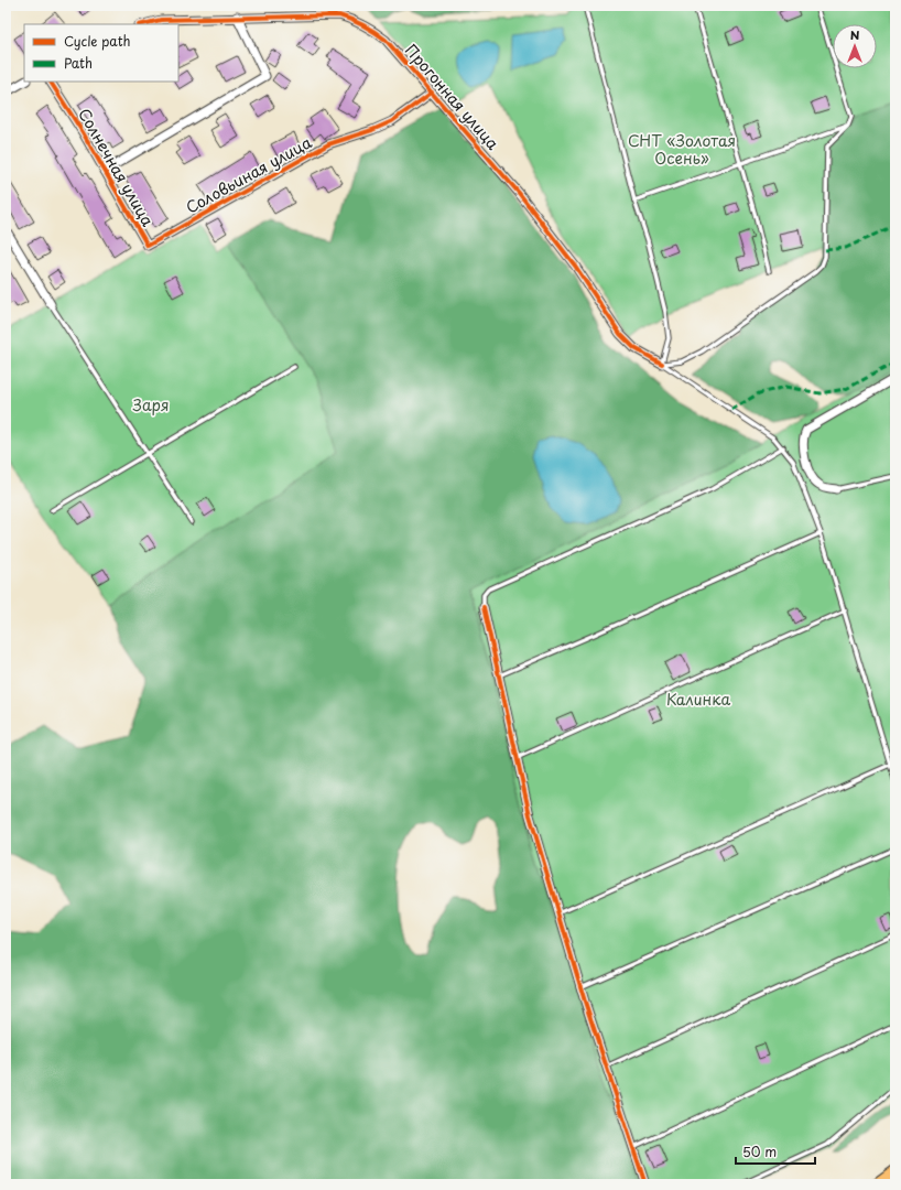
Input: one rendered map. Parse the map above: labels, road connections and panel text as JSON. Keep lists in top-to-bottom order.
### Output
{
  "streets": {
    "street": ["Прогонная улица", "Солнечная улица", "Соловьиная улица"]
  },
  "crossings": [
    ["Прогонная улица", "Соловьиная улица"],
    ["Солнечная улица", "Соловьиная улица"]
  ],
  "parks": ["СНТ «Золотая Осень»", "Заря", "Калинка"],
  "legend": ["Cycle path", "Path"],
  "scale_bar": "50 m",
  "north": "top"
}
